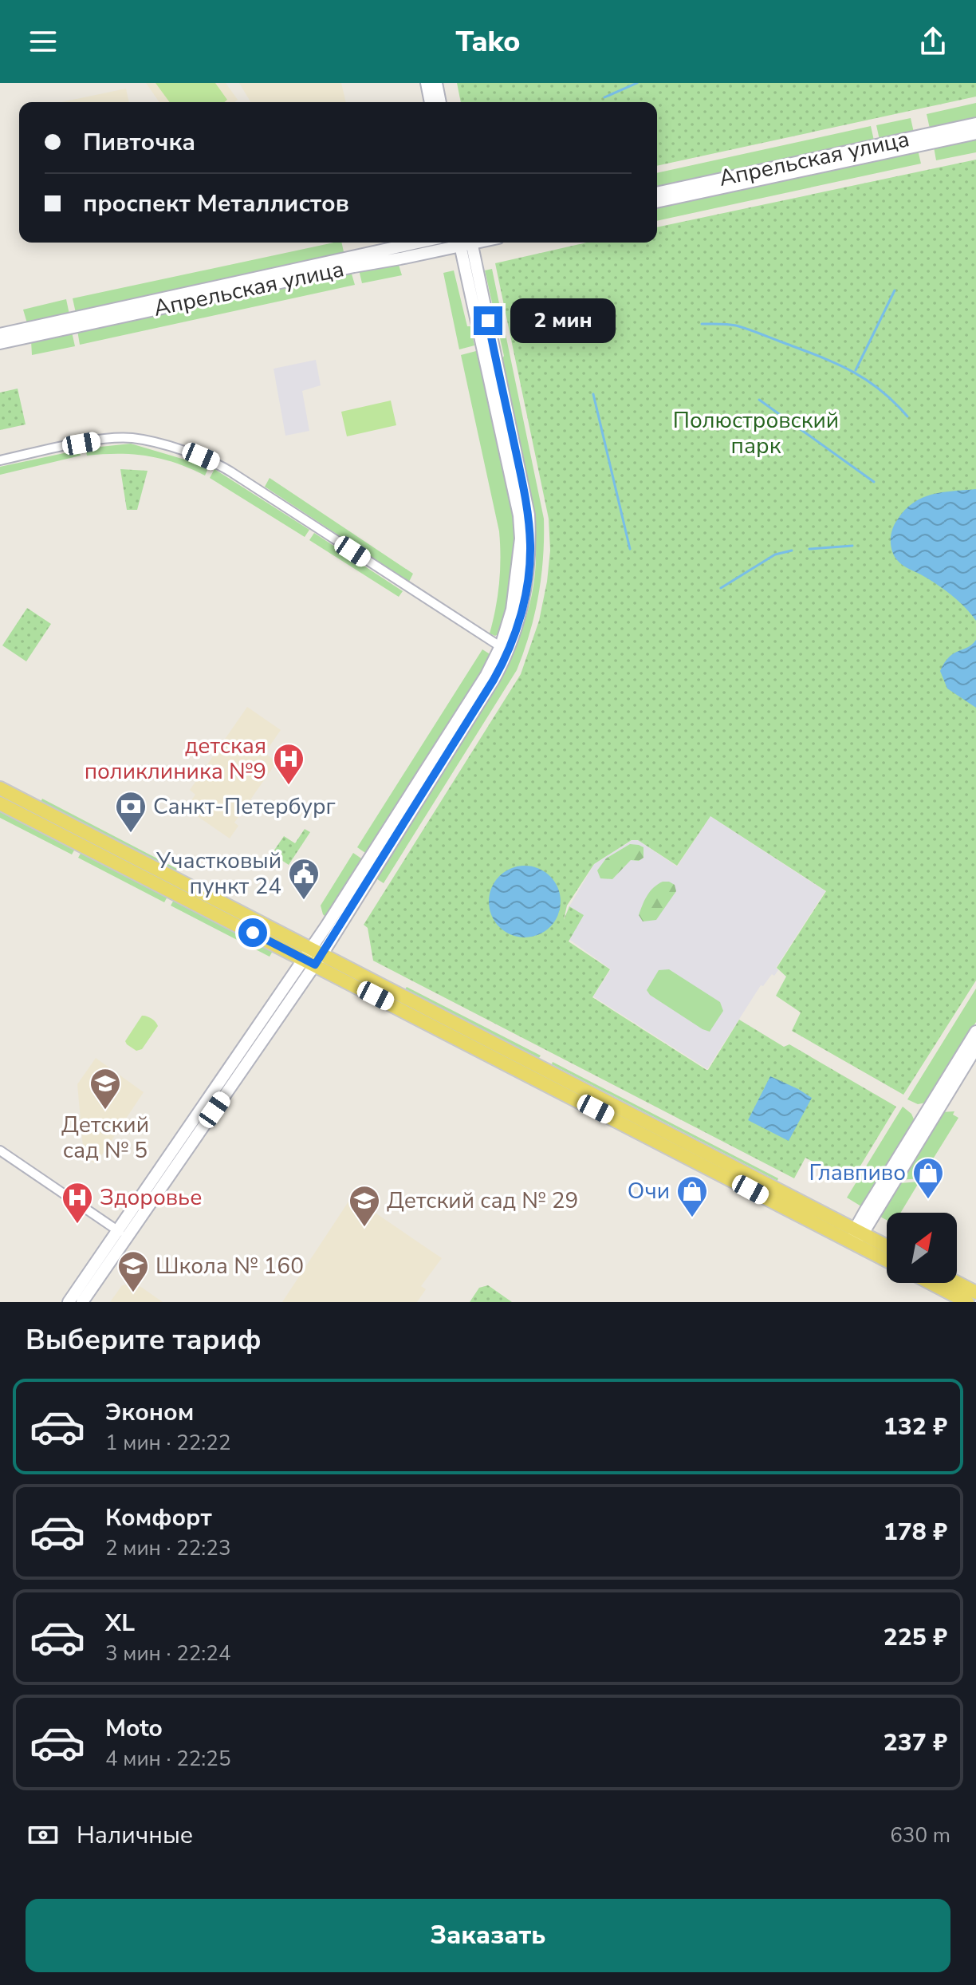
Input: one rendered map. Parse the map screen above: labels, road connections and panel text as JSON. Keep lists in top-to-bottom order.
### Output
{
  "streets": {
    "street": ["Апрельская улица"]
  },
  "parks": ["Полюстровский парк"],
  "places": {
    "hospital": ["детская поликлиника №9", "Здоровье"],
    "bank": ["Санкт-Петербург"],
    "public building": ["Участковый пункт 24"],
    "school or university": ["Детский сад № 5", "Детский сад № 29", "Школа № 160"],
    "shop": ["Главпиво", "Очи"]
  },
  "north": "top right",
  "page": {
    "header": "Tako",
    "banner": ["Пивточка", "проспект Металлистов"],
    "bubble": "2 мин",
    "heading": "Выберите тариф",
    "list": [
      {
        "name": "Эконом",
        "note": "1 мин · 22:22",
        "value": "132 ₽"
      },
      {
        "name": "Комфорт",
        "note": "2 мин · 22:23",
        "value": "178 ₽"
      },
      {
        "name": "XL",
        "note": "3 мин · 22:24",
        "value": "225 ₽"
      },
      {
        "name": "Moto",
        "note": "4 мин · 22:25",
        "value": "237 ₽"
      }
    ],
    "pay": ["Наличные", "630 m"],
    "buttons": "Заказать"
  }
}
